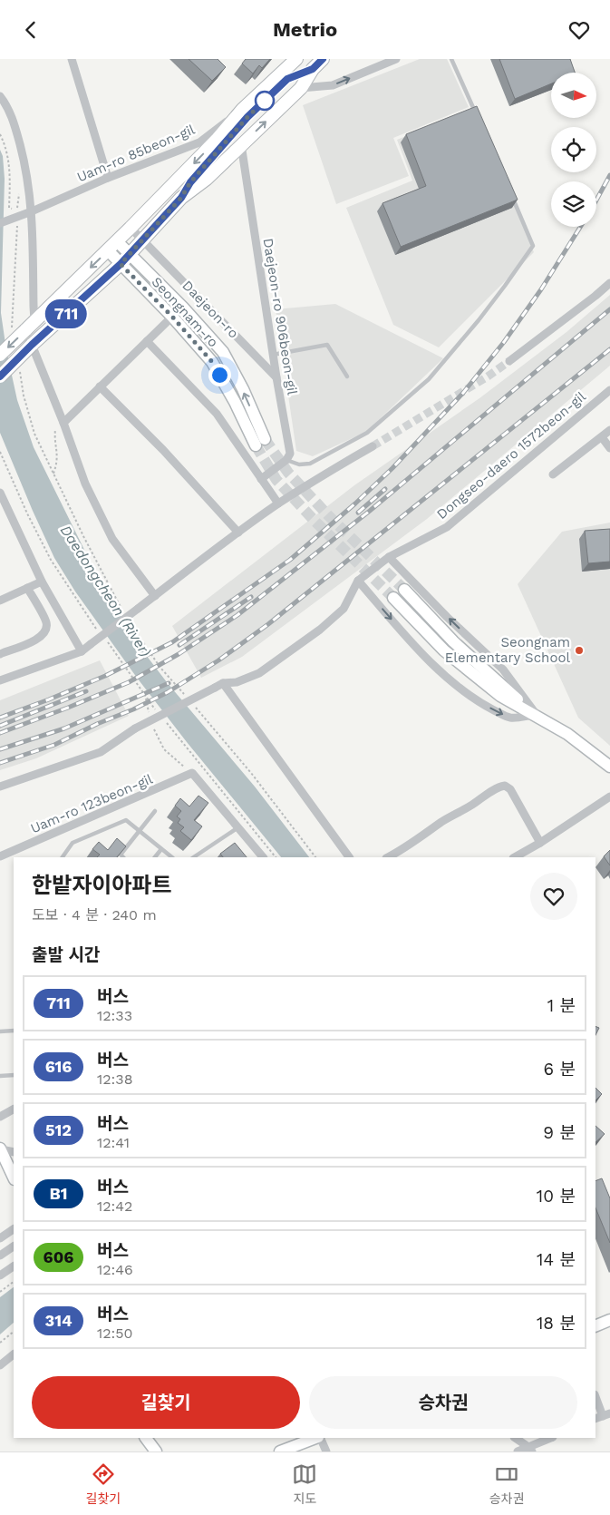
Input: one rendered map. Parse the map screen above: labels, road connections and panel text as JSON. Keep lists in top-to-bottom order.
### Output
{
  "streets": {
    "main road": ["Seongnam-ro"],
    "street": [
      "Uam-ro 85beon-gil",
      "Daejeon-ro",
      "Daejeon-ro 906beon-gil",
      "Dongseo-daero 1572beon-gil",
      "Uam-ro 123beon-gil"
    ]
  },
  "crossings": [
    ["Daejeon-ro", "Daejeon-ro 906beon-gil"]
  ],
  "water": ["Daedongcheon (River)"],
  "places": ["Seongnam Elementary School"],
  "lines": ["bus line 711"],
  "north": "right",
  "page": {
    "header": "Metrio",
    "on_map": "711",
    "heading": [
      ["한밭자이아파트", "도보 · 4 분 · 240 m"],
      "출발 시간"
    ],
    "list": [
      {
        "mark": "711",
        "name": "버스",
        "note": "12:33",
        "value": "1 분"
      },
      {
        "mark": "616",
        "name": "버스",
        "note": "12:38",
        "value": "6 분"
      },
      {
        "mark": "512",
        "name": "버스",
        "note": "12:41",
        "value": "9 분"
      },
      {
        "mark": "B1",
        "name": "버스",
        "note": "12:42",
        "value": "10 분"
      },
      {
        "mark": "606",
        "name": "버스",
        "note": "12:46",
        "value": "14 분"
      },
      {
        "mark": "314",
        "name": "버스",
        "note": "12:50",
        "value": "18 분"
      }
    ],
    "buttons": ["길찾기", "승차권"],
    "tabs": ["길찾기", "지도", "승차권"]
  }
}
